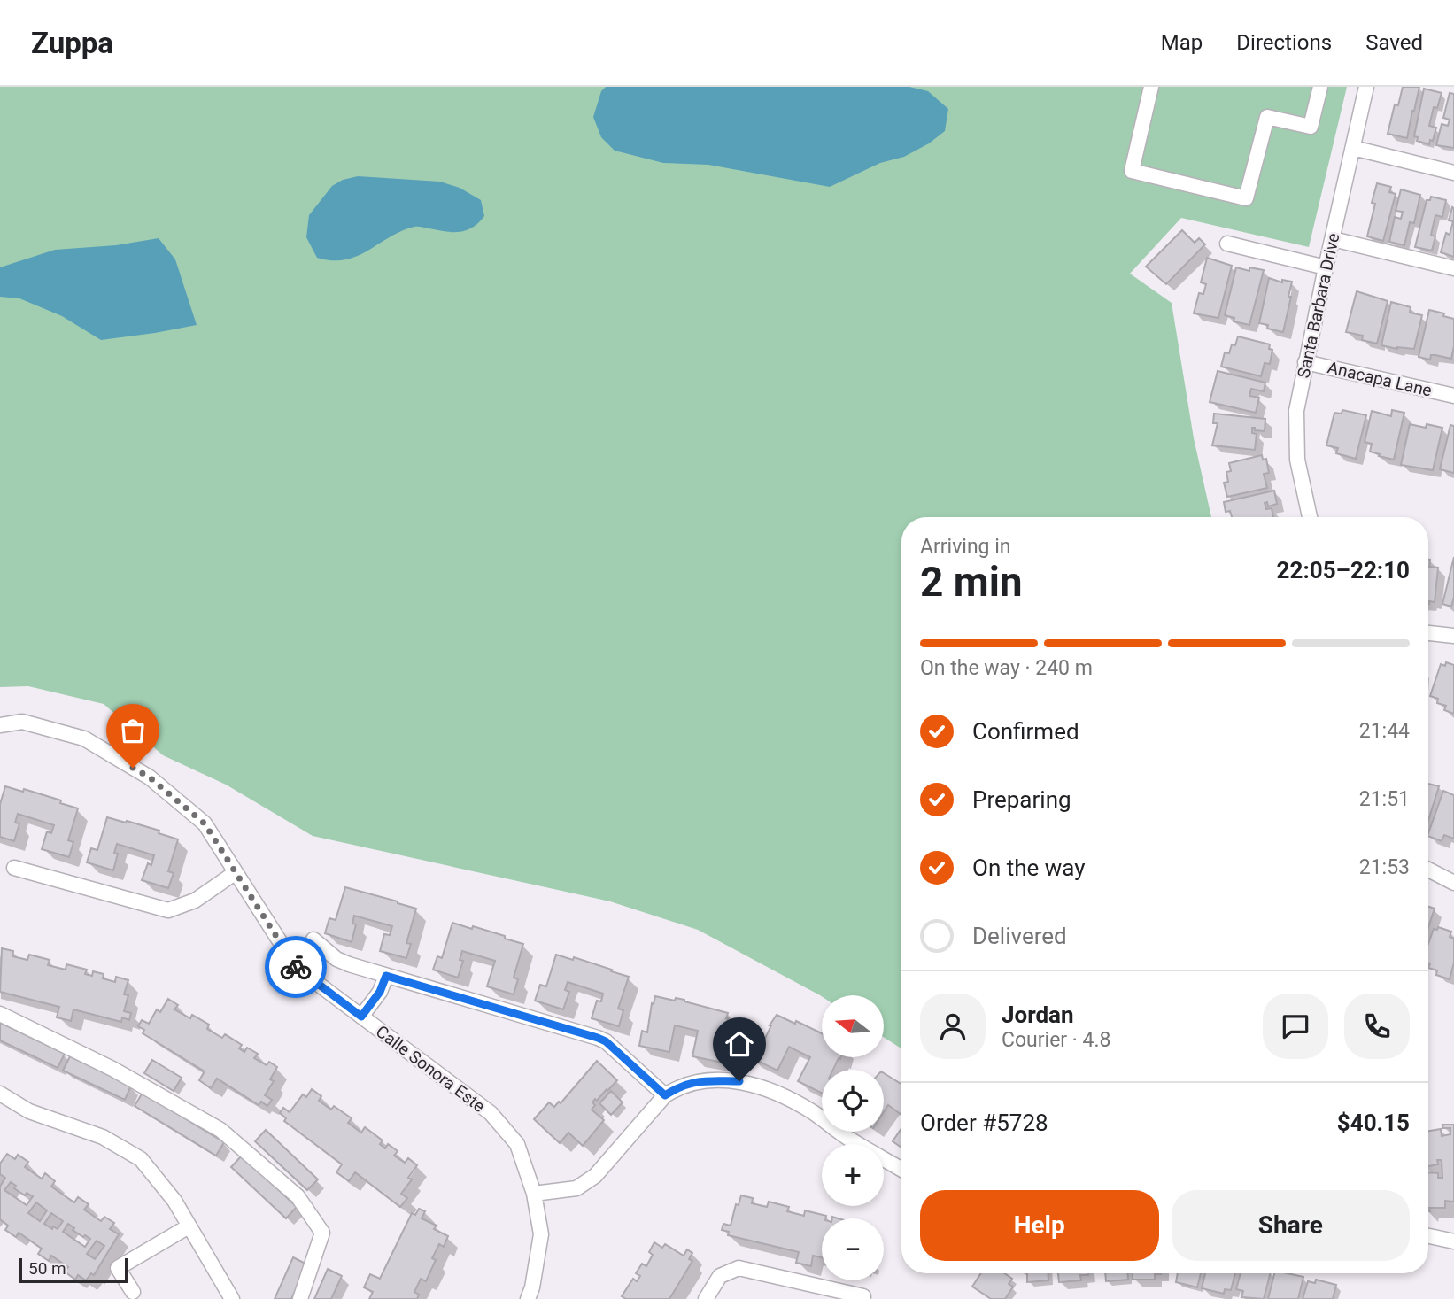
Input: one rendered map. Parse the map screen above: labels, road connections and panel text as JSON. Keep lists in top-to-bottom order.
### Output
{
  "streets": {
    "street": ["Santa Barbara Drive", "Anacapa Lane", "Calle Sonora Este"]
  },
  "crossings": [
    ["Santa Barbara Drive", "Anacapa Lane"]
  ],
  "scale_bar": "50 m",
  "north": "left",
  "page": {
    "header": "Zuppa",
    "nav": ["Map", "Directions", "Saved"],
    "heading": ["2 min", "Arriving in", "22:05–22:10"],
    "panel": [
      "Jordan",
      "Courier · 4.8",
      "Order #5728",
      "$40.15"
    ],
    "bar": "On the way · 240 m",
    "list": [
      ["Confirmed", "21:44"],
      ["Preparing", "21:51"],
      ["On the way", "21:53"],
      "Delivered"
    ],
    "map_buttons": ["+", "−"],
    "buttons": ["Help", "Share"],
    "scale": "50 m"
  }
}
